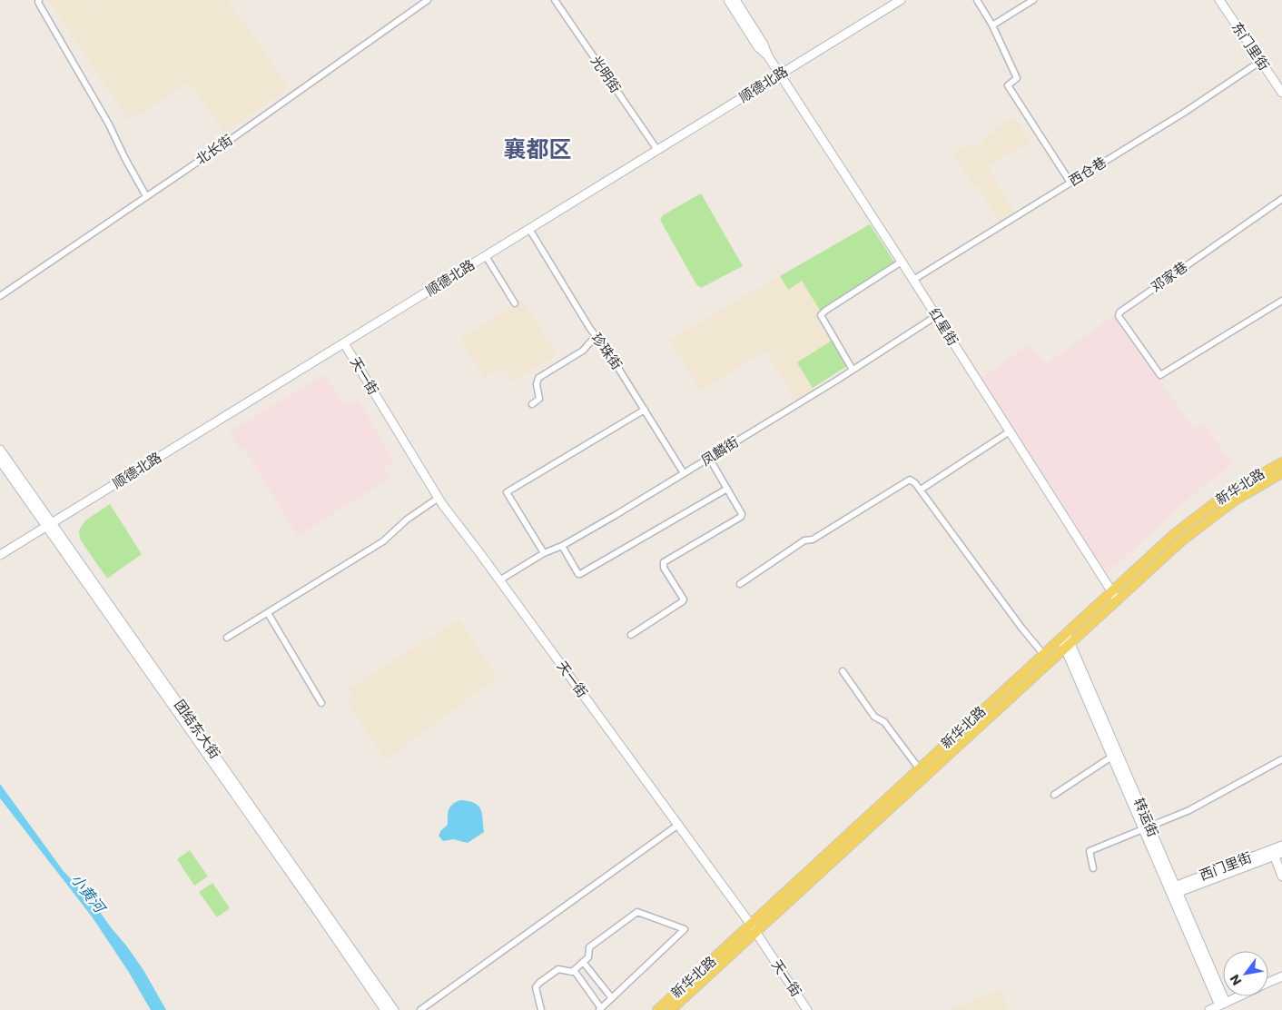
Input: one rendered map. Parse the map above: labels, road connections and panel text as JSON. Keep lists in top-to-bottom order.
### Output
{
  "streets": {
    "main road": ["新华北路"],
    "street": [
      "东门里街",
      "光明街",
      "顺德北路",
      "北长街",
      "西仓巷",
      "邓家巷",
      "红星街",
      "珍珠街",
      "天一街",
      "凤麟街",
      "团结东大街",
      "转运街"
    ]
  },
  "crossings": [
    ["东门里街", "西仓巷"],
    ["光明街", "顺德北路"],
    ["顺德北路", "红星街"],
    ["顺德北路", "珍珠街"],
    ["顺德北路", "天一街"],
    ["顺德北路", "团结东大街"],
    ["西仓巷", "红星街"],
    ["红星街", "凤麟街"],
    ["红星街", "新华北路"],
    ["珍珠街", "凤麟街"],
    ["天一街", "凤麟街"],
    ["天一街", "新华北路"],
    ["新华北路", "转运街"]
  ],
  "districts": ["襄都区"],
  "water": ["小黄河"],
  "north": "bottom left"
}
